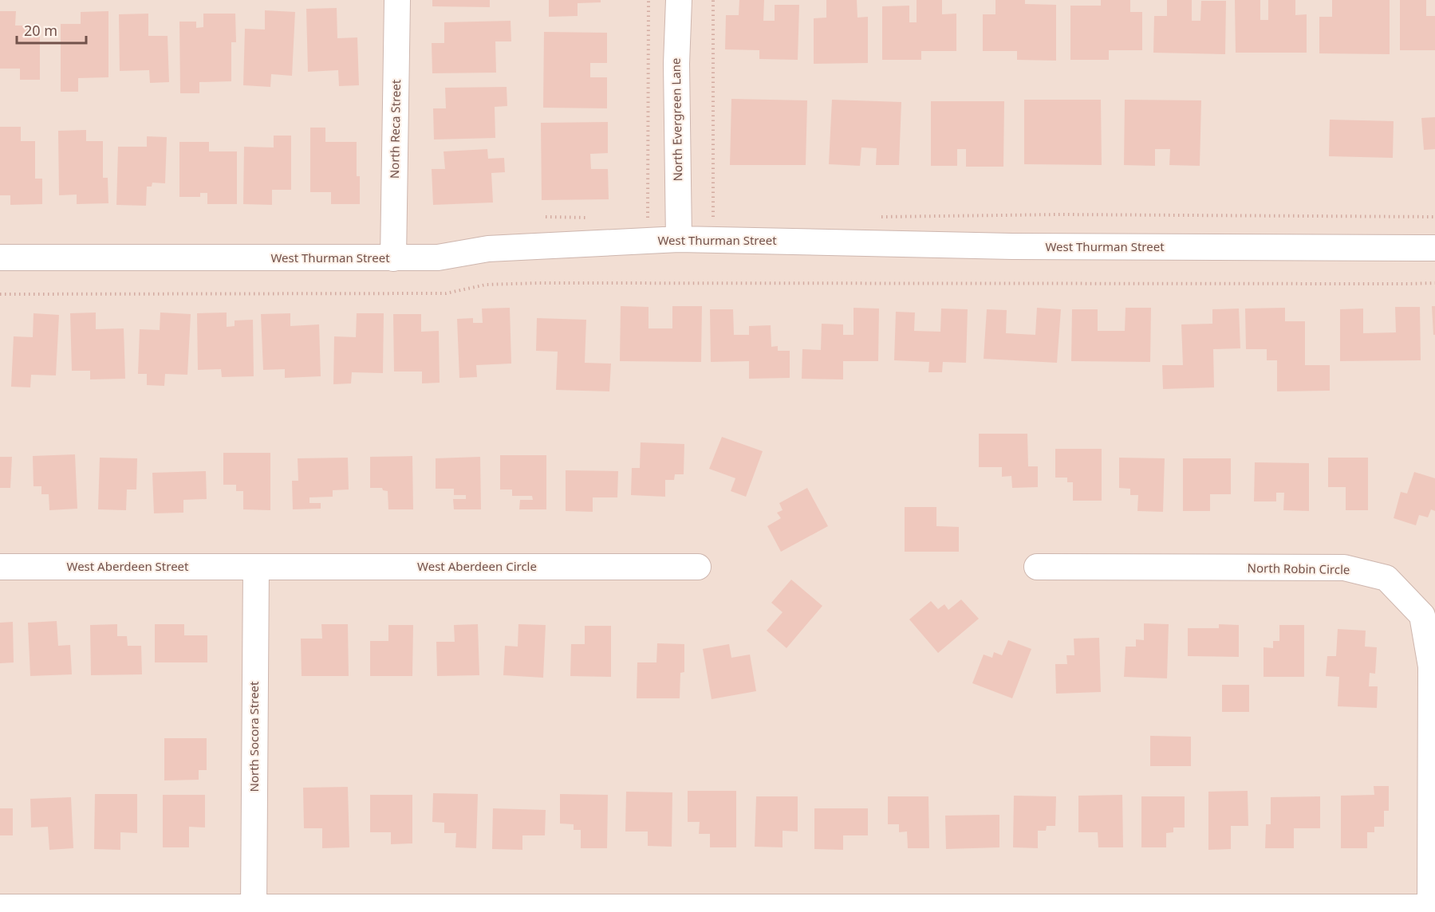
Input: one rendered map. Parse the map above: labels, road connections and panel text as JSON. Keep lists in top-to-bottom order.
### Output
{
  "streets": {
    "street": [
      "North Evergreen Lane",
      "North Reca Street",
      "West Thurman Street",
      "West Aberdeen Street",
      "West Aberdeen Circle",
      "North Robin Circle",
      "North Socora Street"
    ]
  },
  "crossings": [
    ["North Evergreen Lane", "West Thurman Street"],
    ["North Reca Street", "West Thurman Street"],
    ["West Aberdeen Street", "West Aberdeen Circle"],
    ["West Aberdeen Street", "North Socora Street"],
    ["West Aberdeen Circle", "North Socora Street"]
  ],
  "scale_bar": "20 m"
}
